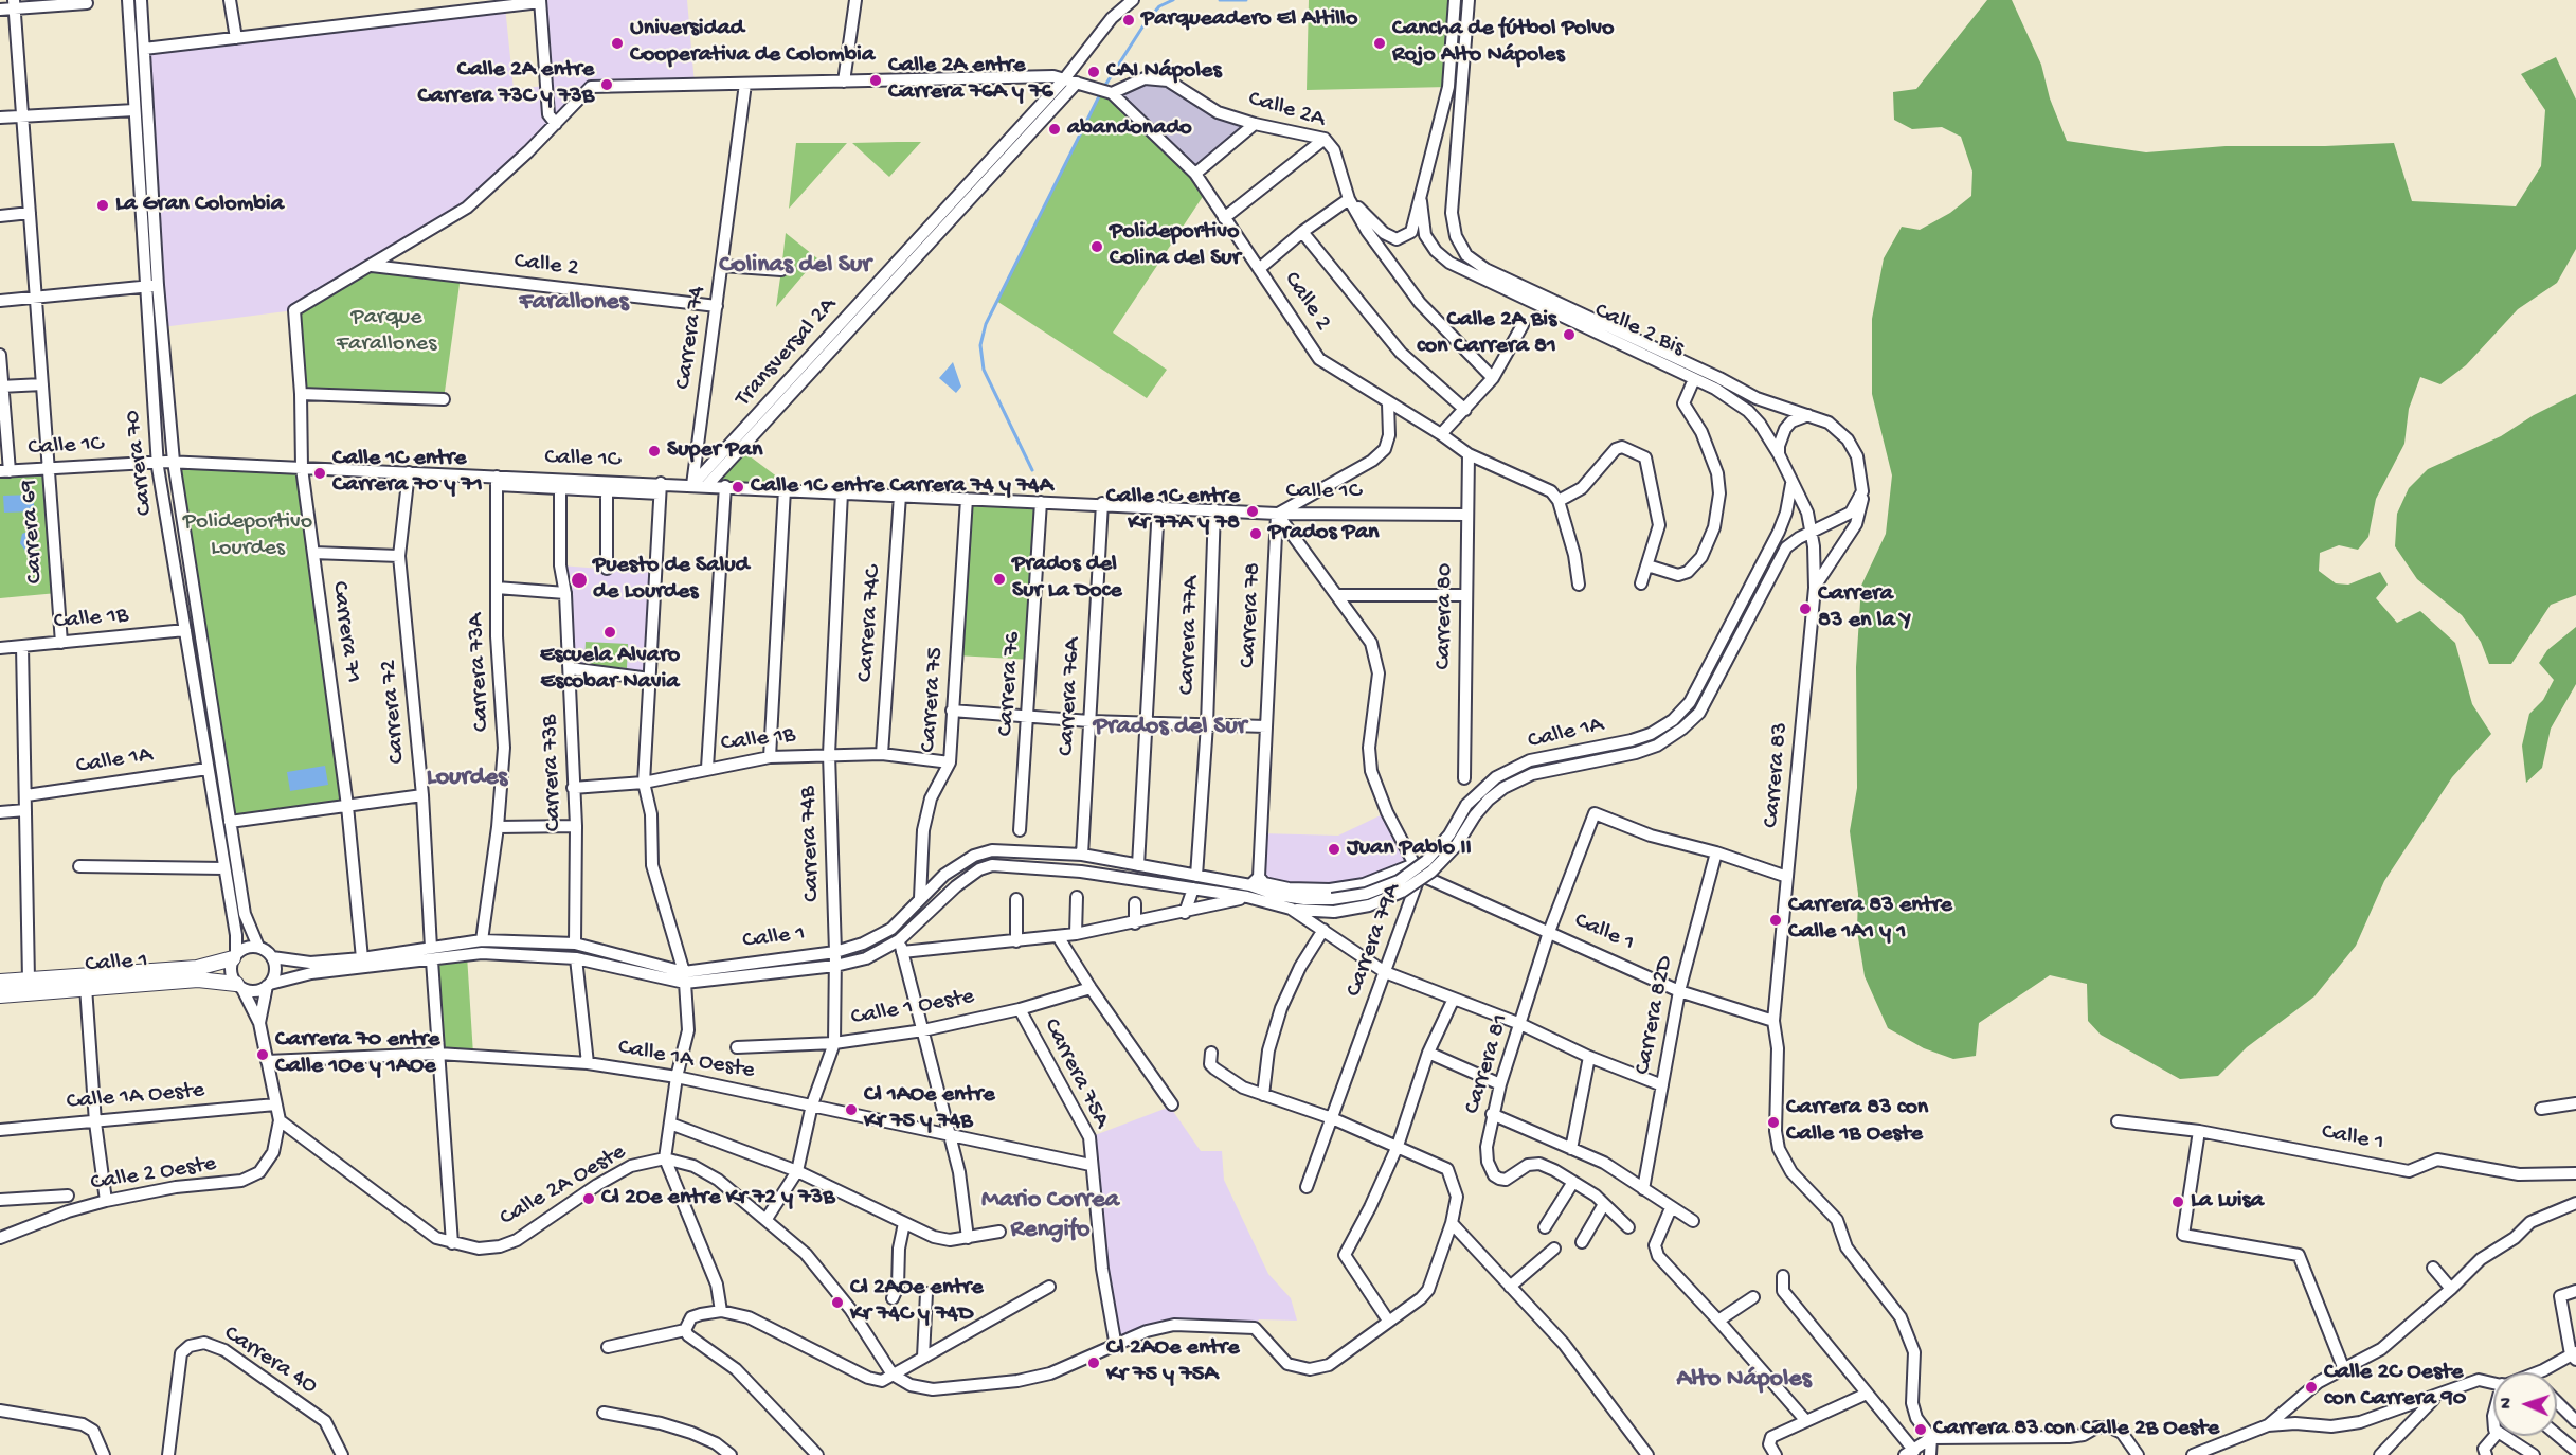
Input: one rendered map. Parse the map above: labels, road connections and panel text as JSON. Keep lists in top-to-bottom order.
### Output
{
  "streets": {
    "main road": ["Calle 1"],
    "street": [
      "Calle 2A",
      "Calle 2",
      "Calle 2 Bis",
      "Carrera 74",
      "Transversal 2A",
      "Calle 1C",
      "Carrera 70",
      "Carrera 69",
      "Carrera 78",
      "Carrera 80",
      "Calle 1B",
      "Carrera 74C",
      "Carrera 71",
      "Carrera 77A",
      "Carrera 73A",
      "Carrera 76",
      "Carrera 76A",
      "Carrera 75",
      "Carrera 72",
      "Calle 1A",
      "Carrera 73B",
      "Carrera 83",
      "Carrera 74B",
      "Carrera 79A",
      "Calle 1 Oeste",
      "Carrera 82D",
      "Calle 1A Oeste",
      "Carrera 81",
      "Carrera 75A",
      "Calle 2 Oeste",
      "Calle 2A Oeste",
      "Carrera 4O"
    ]
  },
  "crossings": [
    ["Calle 2A", "Calle 2"],
    ["Calle 2A", "Calle 2 Bis"],
    ["Calle 2", "Carrera 74"],
    ["Calle 2", "Transversal 2A"],
    ["Calle 2", "Carrera 80"],
    ["Calle 2", "Carrera 71"],
    ["Calle 2 Bis", "Calle 1A"],
    ["Calle 2 Bis", "Carrera 83"],
    ["Carrera 74", "Transversal 2A"],
    ["Carrera 74", "Calle 1C"],
    ["Transversal 2A", "Calle 1C"],
    ["Calle 1C", "Carrera 70"],
    ["Calle 1C", "Carrera 69"],
    ["Calle 1C", "Carrera 78"],
    ["Calle 1C", "Carrera 80"],
    ["Calle 1C", "Carrera 74C"],
    ["Calle 1C", "Carrera 71"],
    ["Calle 1C", "Carrera 77A"],
    ["Calle 1C", "Carrera 73A"],
    ["Calle 1C", "Carrera 76"],
    ["Calle 1C", "Carrera 76A"],
    ["Calle 1C", "Carrera 75"],
    ["Calle 1C", "Carrera 72"],
    ["Calle 1C", "Carrera 74B"],
    ["Calle 1C", "Carrera 79A"],
    ["Carrera 70", "Calle 1B"],
    ["Carrera 70", "Calle 1A"],
    ["Carrera 70", "Calle 1"],
    ["Carrera 69", "Calle 1B"],
    ["Carrera 78", "Carrera 79A"],
    ["Calle 1B", "Carrera 74C"],
    ["Calle 1B", "Carrera 75"],
    ["Calle 1B", "Carrera 73B"],
    ["Calle 1B", "Carrera 74B"],
    ["Carrera 71", "Calle 1"],
    ["Carrera 77A", "Calle 1"],
    ["Carrera 73A", "Calle 1"],
    ["Carrera 76A", "Calle 1"],
    ["Carrera 75", "Calle 1"],
    ["Carrera 72", "Calle 1"],
    ["Carrera 72", "Calle 1A Oeste"],
    ["Carrera 72", "Calle 2A Oeste"],
    ["Calle 1A", "Carrera 83"],
    ["Calle 1A", "Calle 1"],
    ["Carrera 73B", "Calle 1"],
    ["Carrera 83", "Calle 1"],
    ["Carrera 74B", "Calle 1"],
    ["Carrera 74B", "Calle 1 Oeste"],
    ["Carrera 74B", "Calle 1A Oeste"],
    ["Carrera 74B", "Calle 2A Oeste"],
    ["Calle 1", "Carrera 79A"],
    ["Calle 1", "Carrera 82D"],
    ["Calle 1", "Carrera 81"],
    ["Calle 1 Oeste", "Carrera 75A"],
    ["Carrera 82D", "Carrera 81"],
    ["Calle 1A Oeste", "Carrera 75A"],
    ["Calle 1A Oeste", "Calle 2 Oeste"],
    ["Calle 1A Oeste", "Calle 2A Oeste"],
    ["Calle 2 Oeste", "Calle 2A Oeste"]
  ],
  "districts": [
    "Colinas del Sur",
    "Farallones",
    "Prados del Sur",
    "Lourdes",
    "Mario Correa Rengifo",
    "Alto Nápoles"
  ],
  "parks": ["Parque Farallones", "Polideportivo Lourdes"],
  "places": [
    "Parqueadero El Altillo",
    "Universidad Cooperativa de Colombia",
    "Cancha de fútbol Polvo Rojo Alto Nápoles",
    "CAI Nápoles",
    "Calle 2A entre Carrera 76A y 76",
    "Calle 2A entre Carrera 73C y 73B",
    "abandonado",
    "La Gran Colombia",
    "Polideportivo Colina del Sur",
    "Calle 2A Bis con Carrera 81",
    "Super Pan",
    "Calle 1C entre Carrera 70 y 71",
    "Calle 1C entre Carrera 74 y 74A",
    "Calle 1C entre Kr 77A y 78",
    "Prados Pan",
    "Prados del Sur La Doce",
    "Puesto de Salud de Lourdes",
    "Carrera 83 en la Y",
    "Escuela Alvaro Escobar Navia",
    "Juan Pablo II",
    "Carrera 83 entre Calle 1A1 y 1",
    "Carrera 70 entre Calle 1Oe y 1AOe",
    "Cl 1AOe entre Kr 75 y 74B",
    "Carrera 83 con Calle 1B Oeste",
    "Cl 2Oe entre Kr 72 y 73B",
    "La Luisa",
    "Cl 2AOe entre Kr 74C y 74D",
    "Cl 2AOe entre Kr 75 y 75A",
    "Calle 2C Oeste con Carrera 90",
    "Carrera 83 con Calle 2B Oeste"
  ],
  "north": "left"
}
